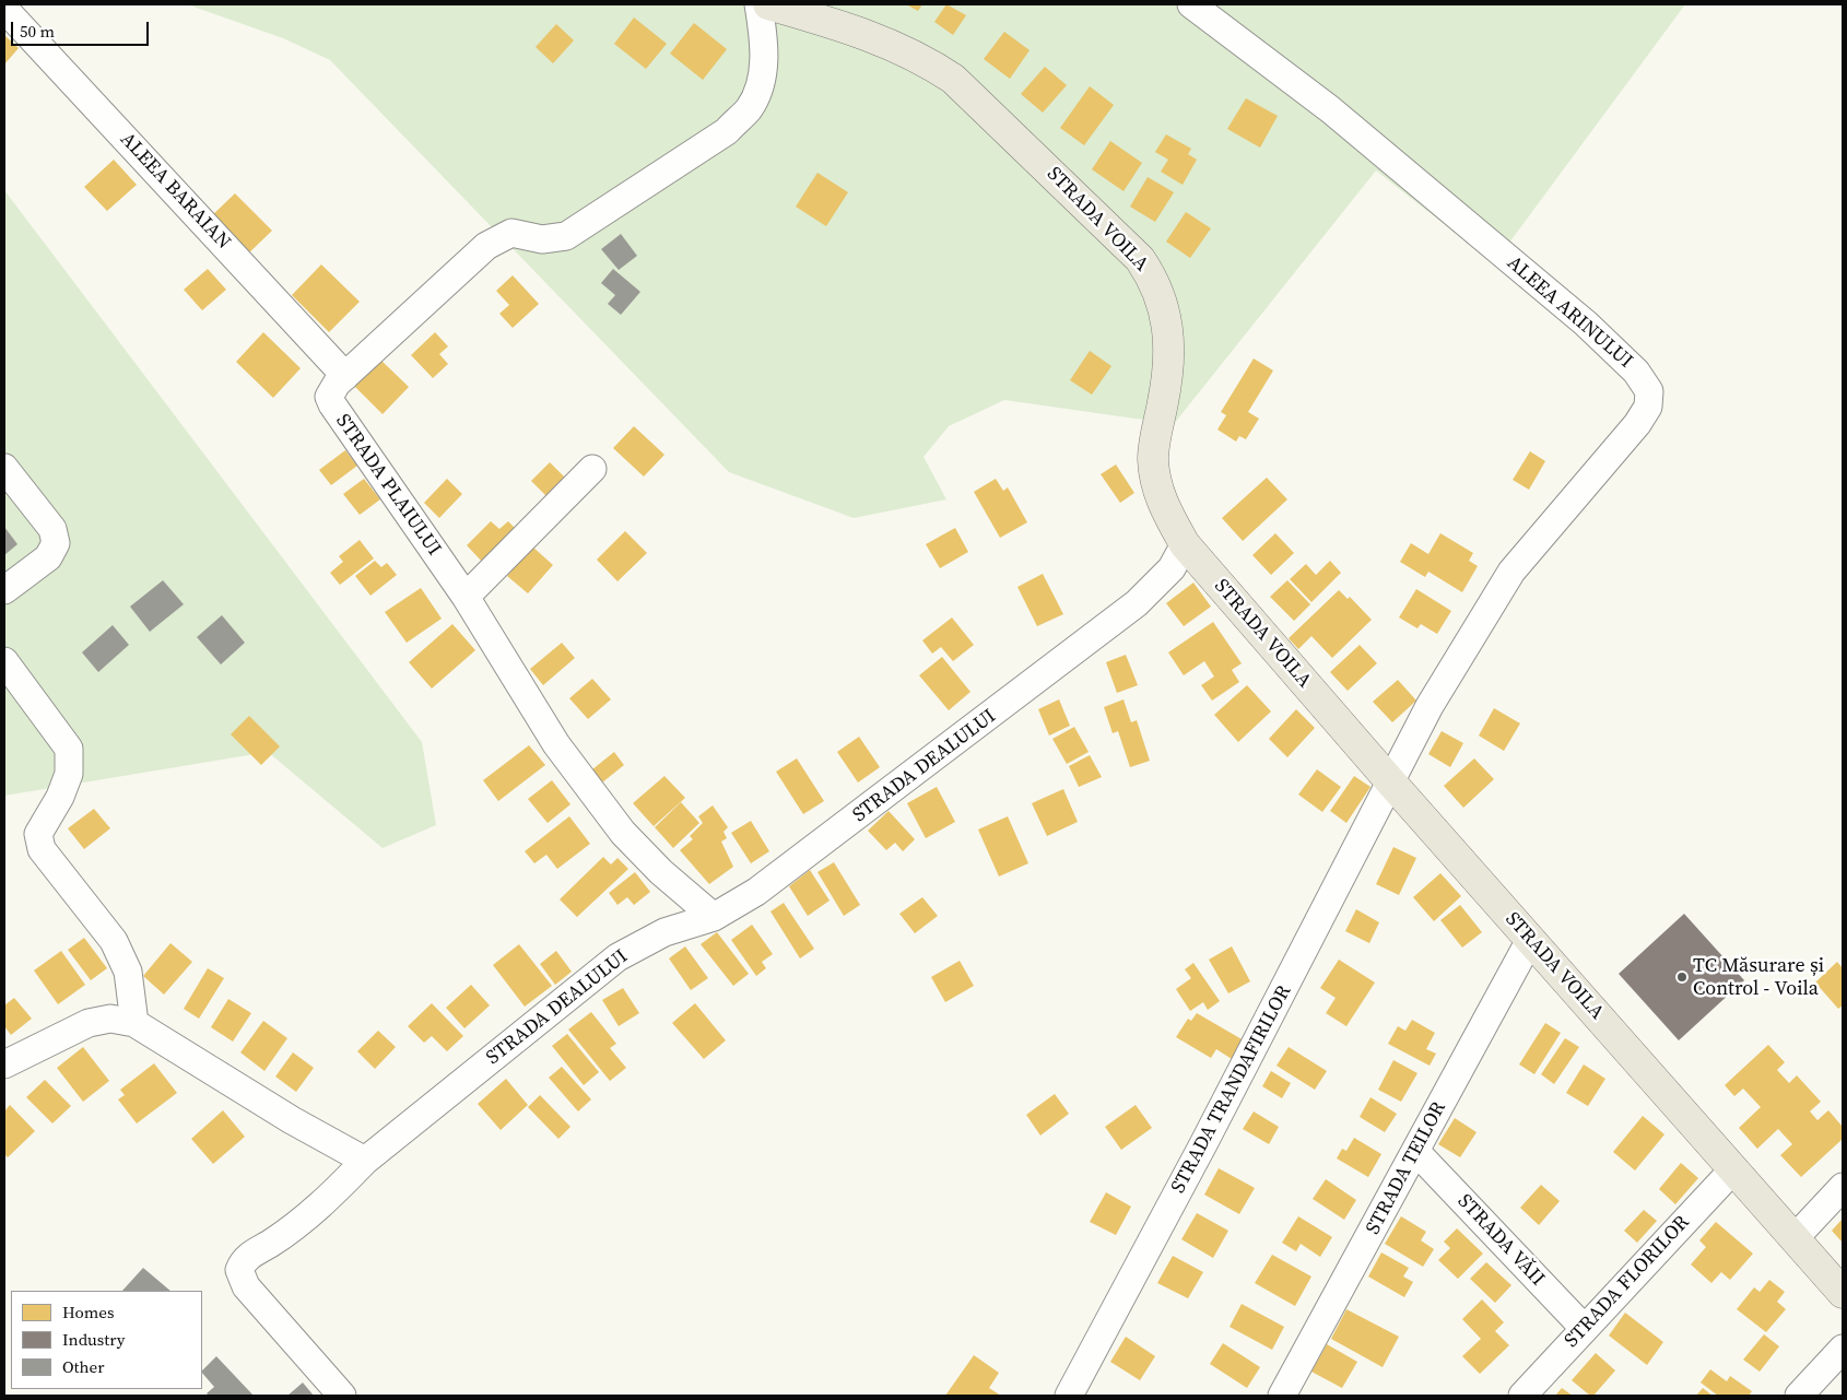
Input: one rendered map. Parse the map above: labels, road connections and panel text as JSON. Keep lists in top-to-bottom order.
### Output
{
  "streets": {
    "main road": ["STRADA VOILA"],
    "street": [
      "ALEEA BARAIAN",
      "ALEEA ARINULUI",
      "STRADA PLAIULUI",
      "STRADA DEALULUI",
      "STRADA TRANDAFIRILOR",
      "STRADA TEILOR",
      "STRADA VĂII",
      "STRADA FLORILOR"
    ]
  },
  "crossings": [
    ["ALEEA BARAIAN", "STRADA PLAIULUI"],
    ["STRADA VOILA", "ALEEA ARINULUI"],
    ["STRADA VOILA", "STRADA DEALULUI"],
    ["STRADA VOILA", "STRADA TRANDAFIRILOR"],
    ["STRADA VOILA", "STRADA TEILOR"],
    ["STRADA VOILA", "STRADA FLORILOR"],
    ["ALEEA ARINULUI", "STRADA TRANDAFIRILOR"],
    ["STRADA PLAIULUI", "STRADA DEALULUI"],
    ["STRADA TEILOR", "STRADA VĂII"],
    ["STRADA VĂII", "STRADA FLORILOR"]
  ],
  "places": ["TC Măsurare și Control - Voila"],
  "legend": ["Homes", "Industry", "Other"],
  "scale_bar": "50 m"
}
